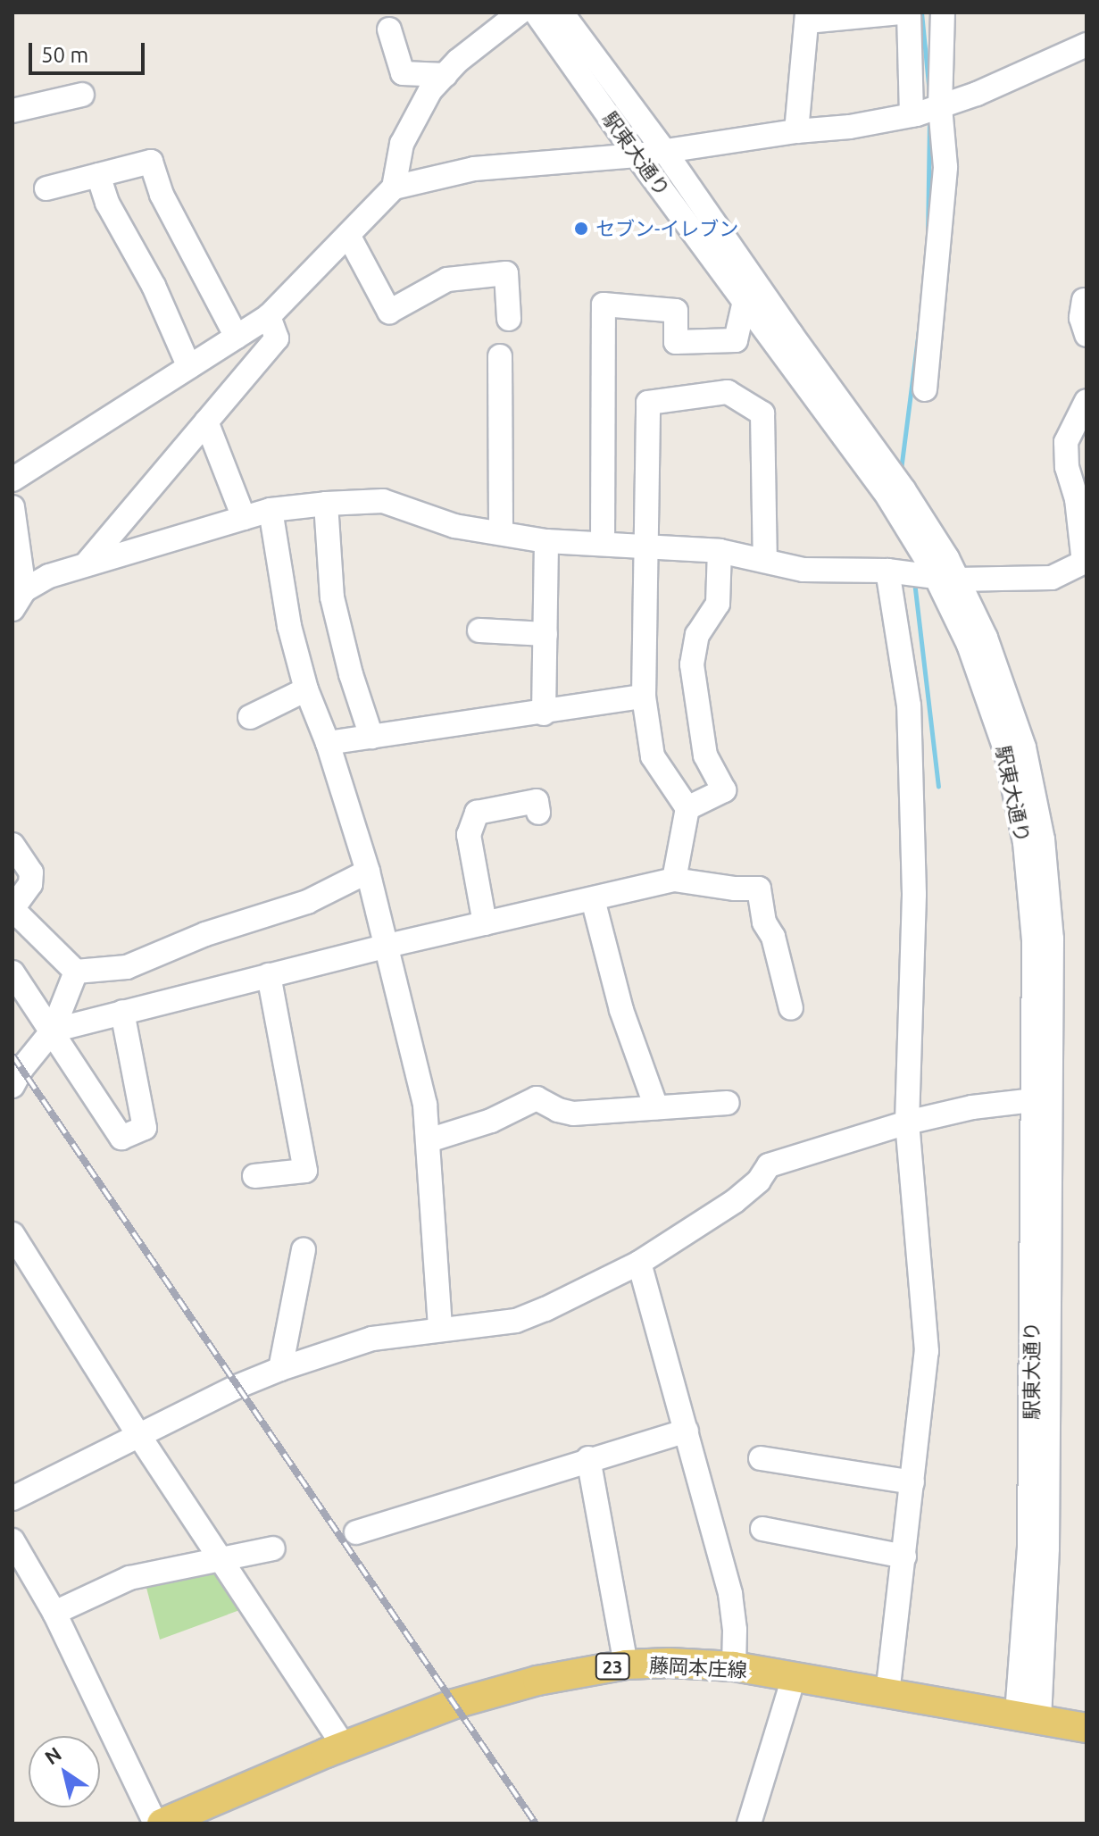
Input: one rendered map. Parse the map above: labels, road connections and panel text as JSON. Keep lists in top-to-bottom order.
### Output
{
  "streets": {
    "main road": ["23", "藤岡本庄線"],
    "street": ["駅東大通り"]
  },
  "crossings": [
    ["駅東大通り", "藤岡本庄線"]
  ],
  "places": ["セブン-イレブン"],
  "scale_bar": "50 m",
  "north": "top left"
}
